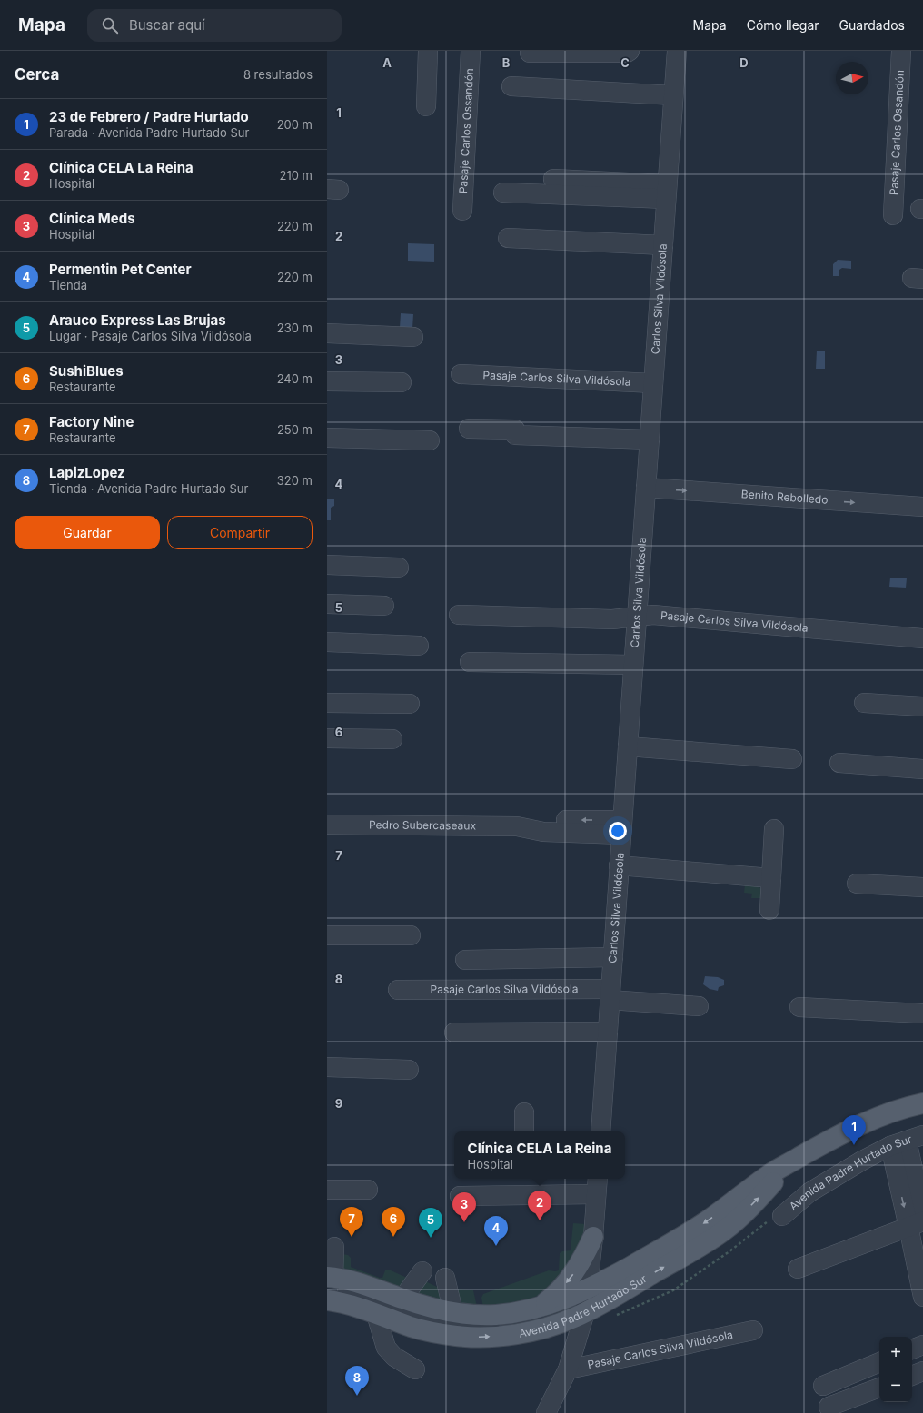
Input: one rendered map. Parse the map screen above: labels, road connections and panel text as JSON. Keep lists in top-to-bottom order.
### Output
{
  "streets": {
    "main road": ["Avenida Padre Hurtado Sur"],
    "street": [
      "Pasaje Carlos Ossandón",
      "Carlos Silva Vildósola",
      "Pasaje Carlos Silva Vildósola",
      "Benito Rebolledo",
      "Pedro Subercaseaux"
    ]
  },
  "crossings": [
    ["Carlos Silva Vildósola", "Pasaje Carlos Silva Vildósola"],
    ["Carlos Silva Vildósola", "Benito Rebolledo"],
    ["Carlos Silva Vildósola", "Pedro Subercaseaux"]
  ],
  "one_way": ["Benito Rebolledo"],
  "north": "right",
  "page": {
    "header": "Mapa",
    "search": "Buscar aquí",
    "nav": ["Mapa", "Cómo llegar", "Guardados"],
    "heading": ["Cerca", "8 resultados"],
    "list": [
      {
        "mark": "1",
        "name": "23 de Febrero / Padre Hurtado",
        "note": "Parada · Avenida Padre Hurtado Sur",
        "value": "200 m"
      },
      {
        "mark": "2",
        "name": "Clínica CELA La Reina",
        "note": "Hospital",
        "value": "210 m"
      },
      {
        "mark": "3",
        "name": "Clínica Meds",
        "note": "Hospital",
        "value": "220 m"
      },
      {
        "mark": "4",
        "name": "Permentin Pet Center",
        "note": "Tienda",
        "value": "220 m"
      },
      {
        "mark": "5",
        "name": "Arauco Express Las Brujas",
        "note": "Lugar · Pasaje Carlos Silva Vildósola",
        "value": "230 m"
      },
      {
        "mark": "6",
        "name": "SushiBlues",
        "note": "Restaurante",
        "value": "240 m"
      },
      {
        "mark": "7",
        "name": "Factory Nine",
        "note": "Restaurante",
        "value": "250 m"
      },
      {
        "mark": "8",
        "name": "LapizLopez",
        "note": "Tienda · Avenida Padre Hurtado Sur",
        "value": "320 m"
      }
    ],
    "buttons": ["Guardar", "Compartir"],
    "pins": [
      "1",
      "2",
      "3",
      "6",
      "7",
      "5",
      "4",
      "8"
    ],
    "popup": ["Clínica CELA La Reina", "Hospital"],
    "map_buttons": ["+", "−"]
  },
  "grid": {
    "columns": [
      "A",
      "B",
      "C",
      "D"
    ],
    "rows": [
      "1",
      "2",
      "3",
      "4",
      "5",
      "6",
      "7",
      "8",
      "9"
    ]
  }
}
